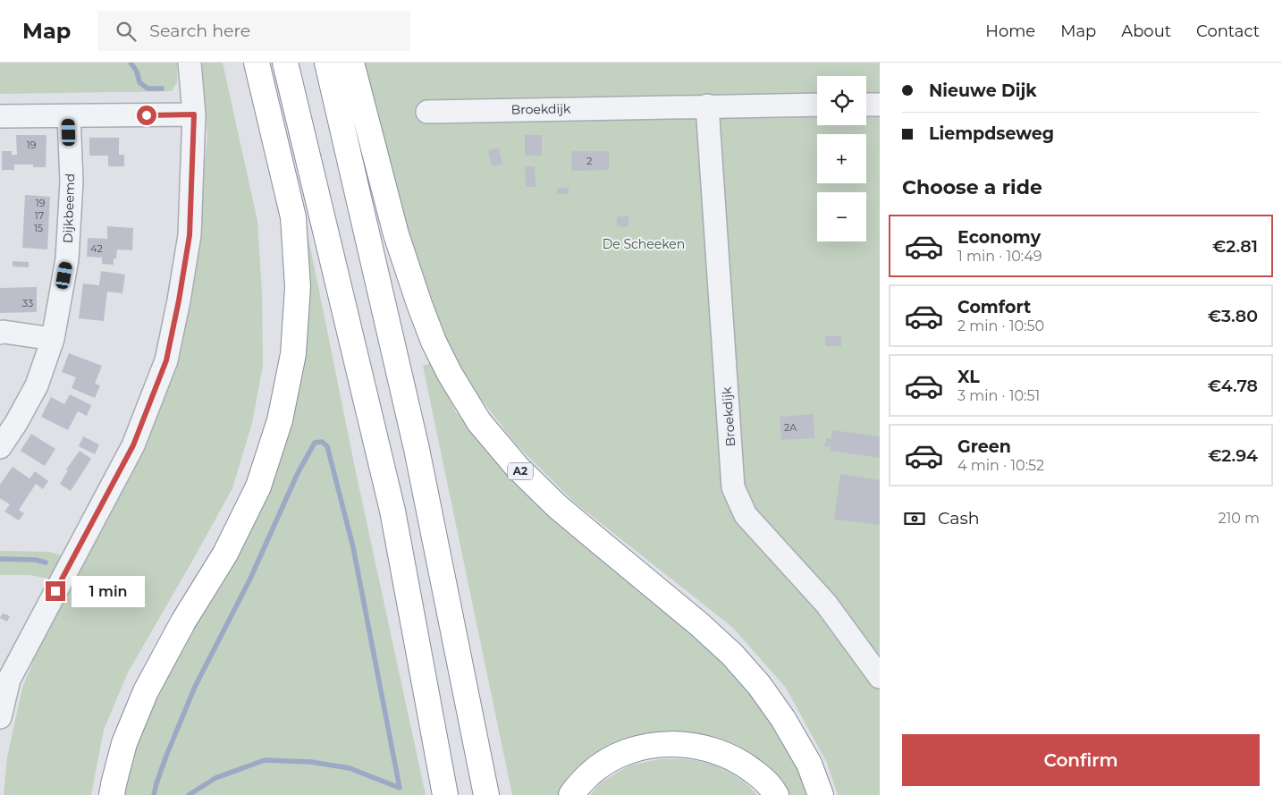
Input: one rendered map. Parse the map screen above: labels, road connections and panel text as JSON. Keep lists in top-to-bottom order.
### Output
{
  "streets": {
    "highway": ["A2"],
    "street": ["Broekdijk", "Dijkbeemd"]
  },
  "parks": ["De Scheeken"],
  "house_numbers": [
    "19",
    "2",
    "19",
    "17",
    "15",
    "42",
    "33",
    "2A"
  ],
  "page": {
    "header": "Map",
    "search": "Search here",
    "nav": [
      "Home",
      "Map",
      "About",
      "Contact"
    ],
    "banner": ["Nieuwe Dijk", "Liempdseweg"],
    "map_buttons": ["+", "−"],
    "heading": "Choose a ride",
    "list": [
      {
        "name": "Economy",
        "note": "1 min · 10:49",
        "value": "€2.81"
      },
      {
        "name": "Comfort",
        "note": "2 min · 10:50",
        "value": "€3.80"
      },
      {
        "name": "XL",
        "note": "3 min · 10:51",
        "value": "€4.78"
      },
      {
        "name": "Green",
        "note": "4 min · 10:52",
        "value": "€2.94"
      }
    ],
    "pay": ["Cash", "210 m"],
    "bubble": "1 min",
    "buttons": "Confirm"
  }
}
